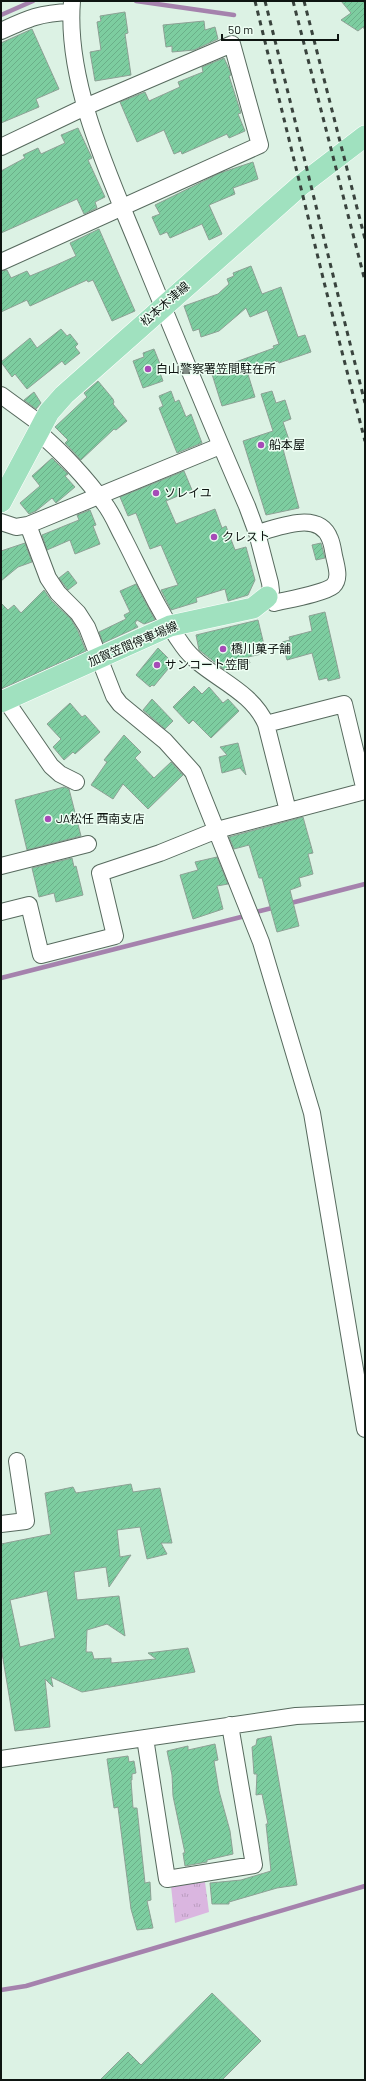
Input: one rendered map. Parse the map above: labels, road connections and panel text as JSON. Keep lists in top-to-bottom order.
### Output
{
  "streets": {
    "main road": ["松本木津線", "加賀笠間停車場線"]
  },
  "places": [
    "白山警察署笠間駐在所",
    "船本屋",
    "ソレイユ",
    "クレスト",
    "橋川菓子舗",
    "サンコート笠間",
    "JA松任 西南支店"
  ],
  "scale_bar": "50 m"
}
